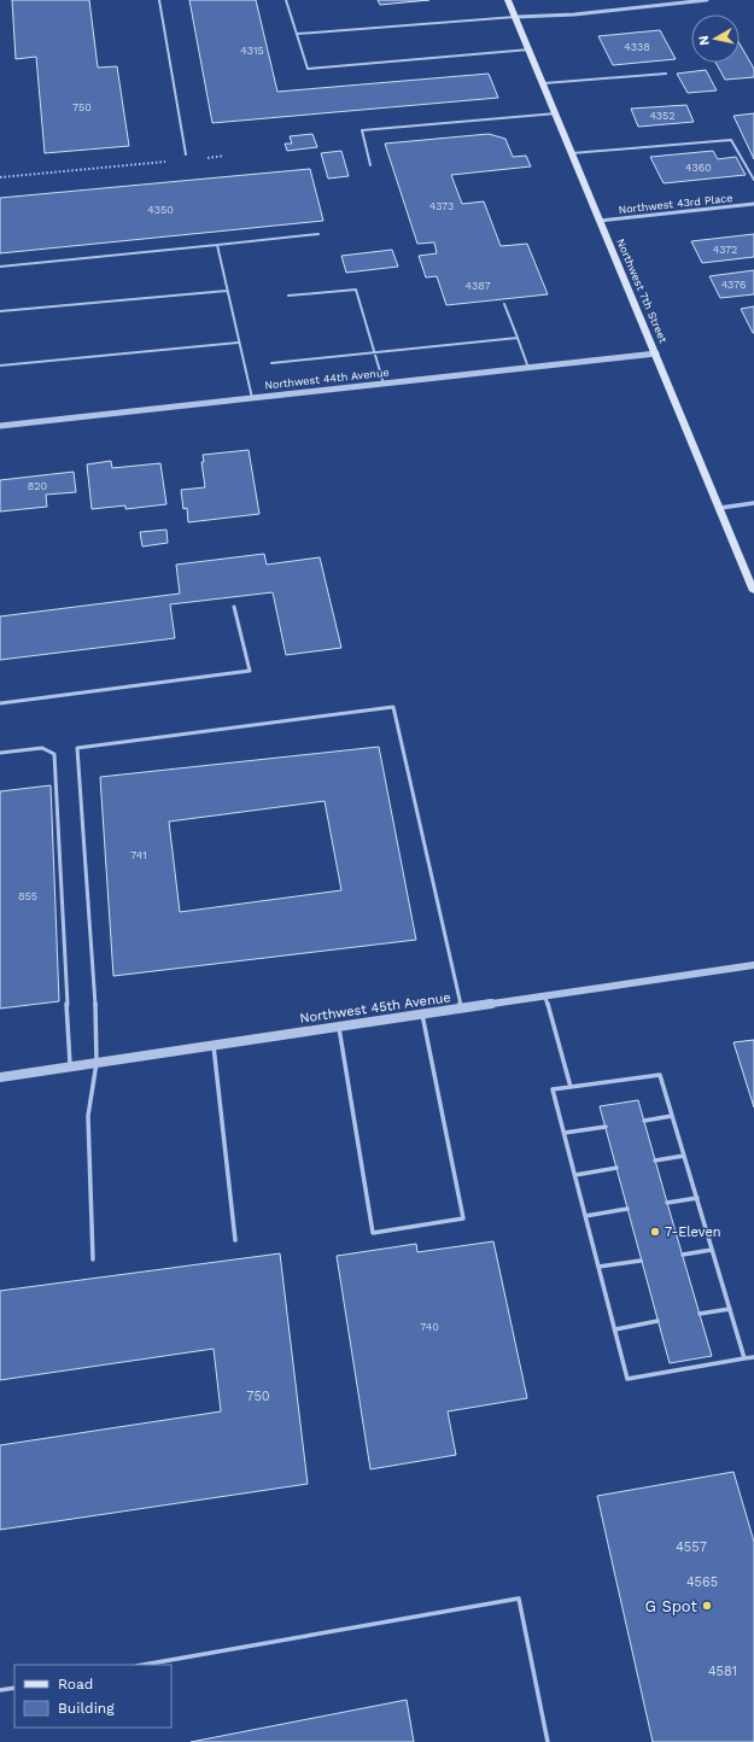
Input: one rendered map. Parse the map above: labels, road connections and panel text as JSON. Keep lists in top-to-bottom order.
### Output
{
  "streets": {
    "main road": ["Northwest 7th Street"],
    "street": ["Northwest 43rd Place", "Northwest 44th Avenue", "Northwest 45th Avenue"]
  },
  "crossings": [
    ["Northwest 43rd Place", "Northwest 7th Street"],
    ["Northwest 7th Street", "Northwest 44th Avenue"]
  ],
  "places": ["7-Eleven", "G Spot"],
  "house_numbers": [
    "4338",
    "4315",
    "750",
    "4352",
    "4360",
    "4373",
    "4350",
    "4372",
    "4376",
    "4387",
    "820",
    "741",
    "855",
    "740",
    "750",
    "4557",
    "4565",
    "4581"
  ],
  "legend": ["Road", "Building"],
  "north": "left"
}
